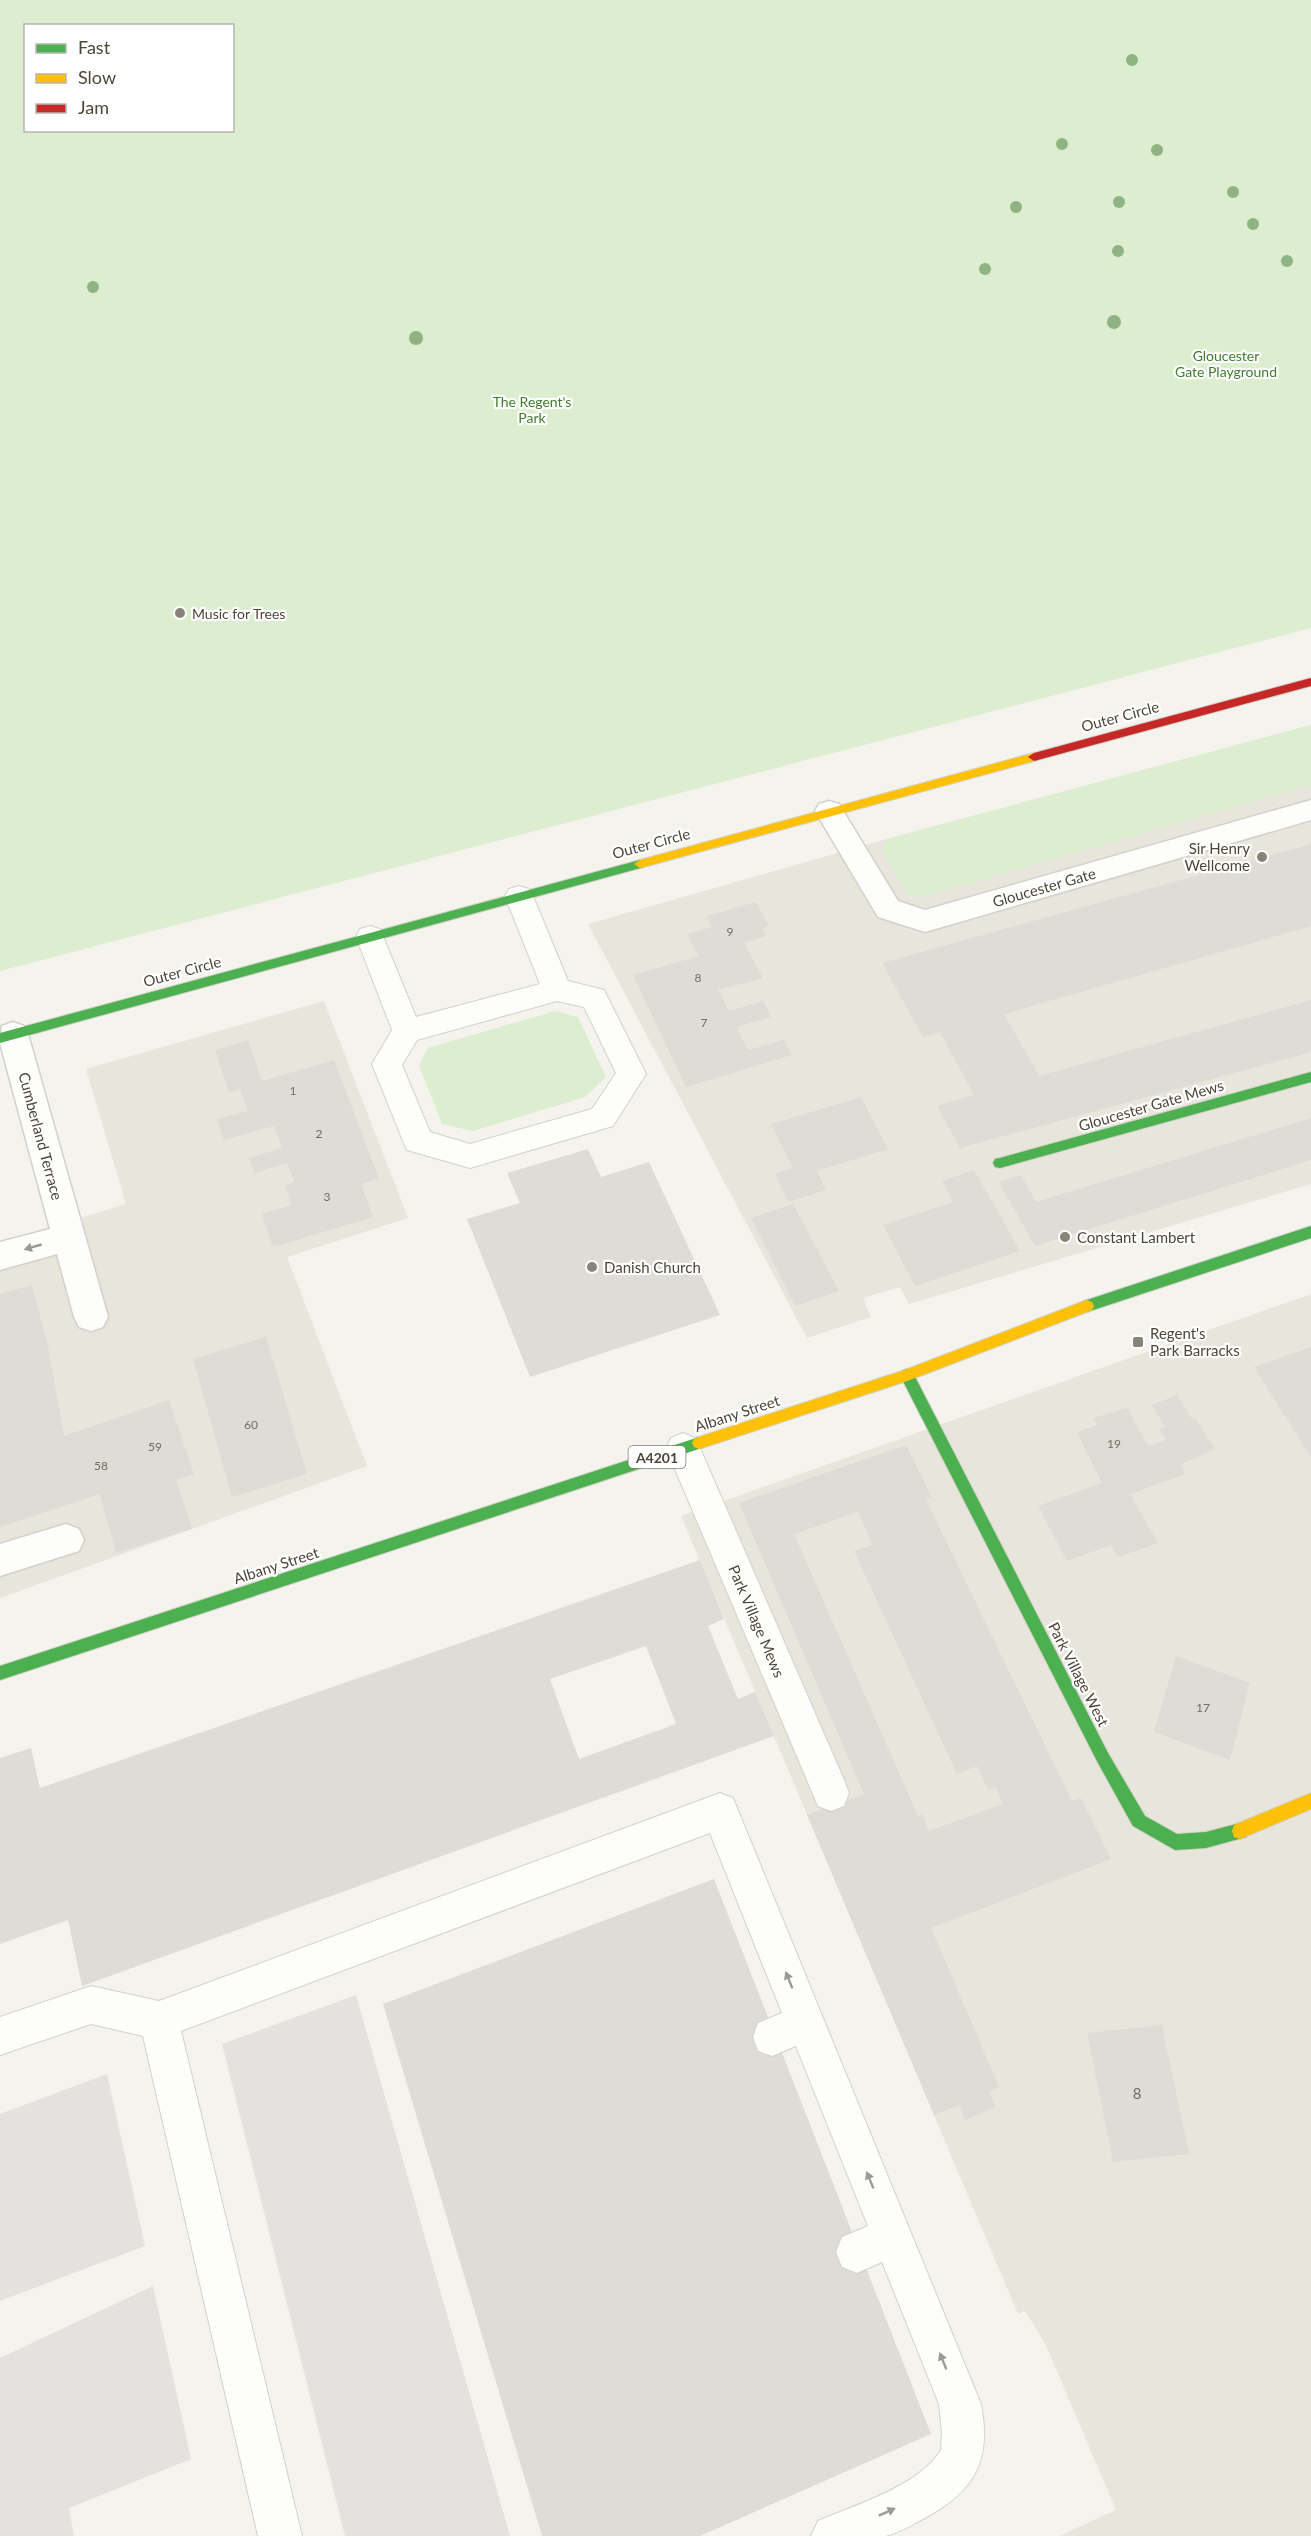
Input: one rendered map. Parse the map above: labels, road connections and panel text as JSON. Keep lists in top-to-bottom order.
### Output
{
  "streets": {
    "street": [
      "Outer Circle",
      "Gloucester Gate",
      "Gloucester Gate Mews",
      "Cumberland Terrace",
      "Albany Street",
      "A4201",
      "Park Village West"
    ],
    "lane": ["Park Village Mews"]
  },
  "crossings": [
    ["Outer Circle", "Gloucester Gate"],
    ["Outer Circle", "Cumberland Terrace"],
    ["Albany Street", "Park Village Mews"],
    ["Albany Street", "Park Village West"]
  ],
  "parks": ["Gloucester Gate Playground", "The Regent's Park"],
  "places": {
    "other": [
      "Music for Trees",
      "Sir Henry Wellcome",
      "Constant Lambert",
      "Danish Church"
    ],
    "transit": ["Regent's Park Barracks"]
  },
  "house_numbers": [
    "9",
    "8",
    "7",
    "1",
    "2",
    "3",
    "60",
    "19",
    "59",
    "58",
    "17",
    "8"
  ],
  "legend": ["Fast", "Slow", "Jam"]
}
